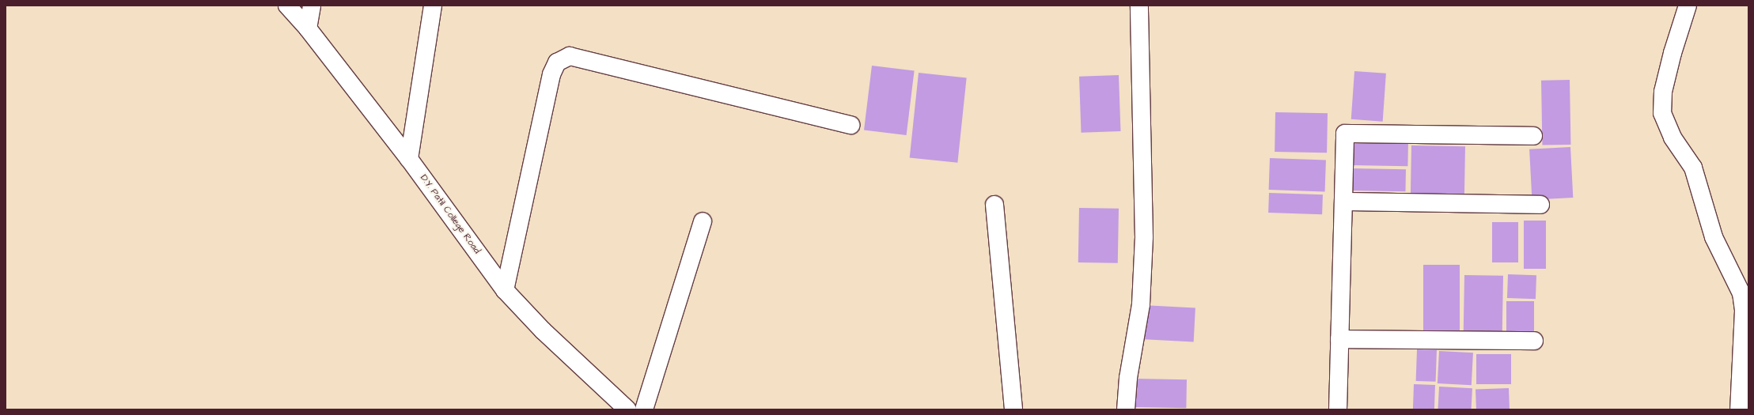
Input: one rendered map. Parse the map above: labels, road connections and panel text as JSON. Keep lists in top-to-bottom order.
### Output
{
  "streets": {
    "street": ["D.Y. Patil College Road"]
  }
}
